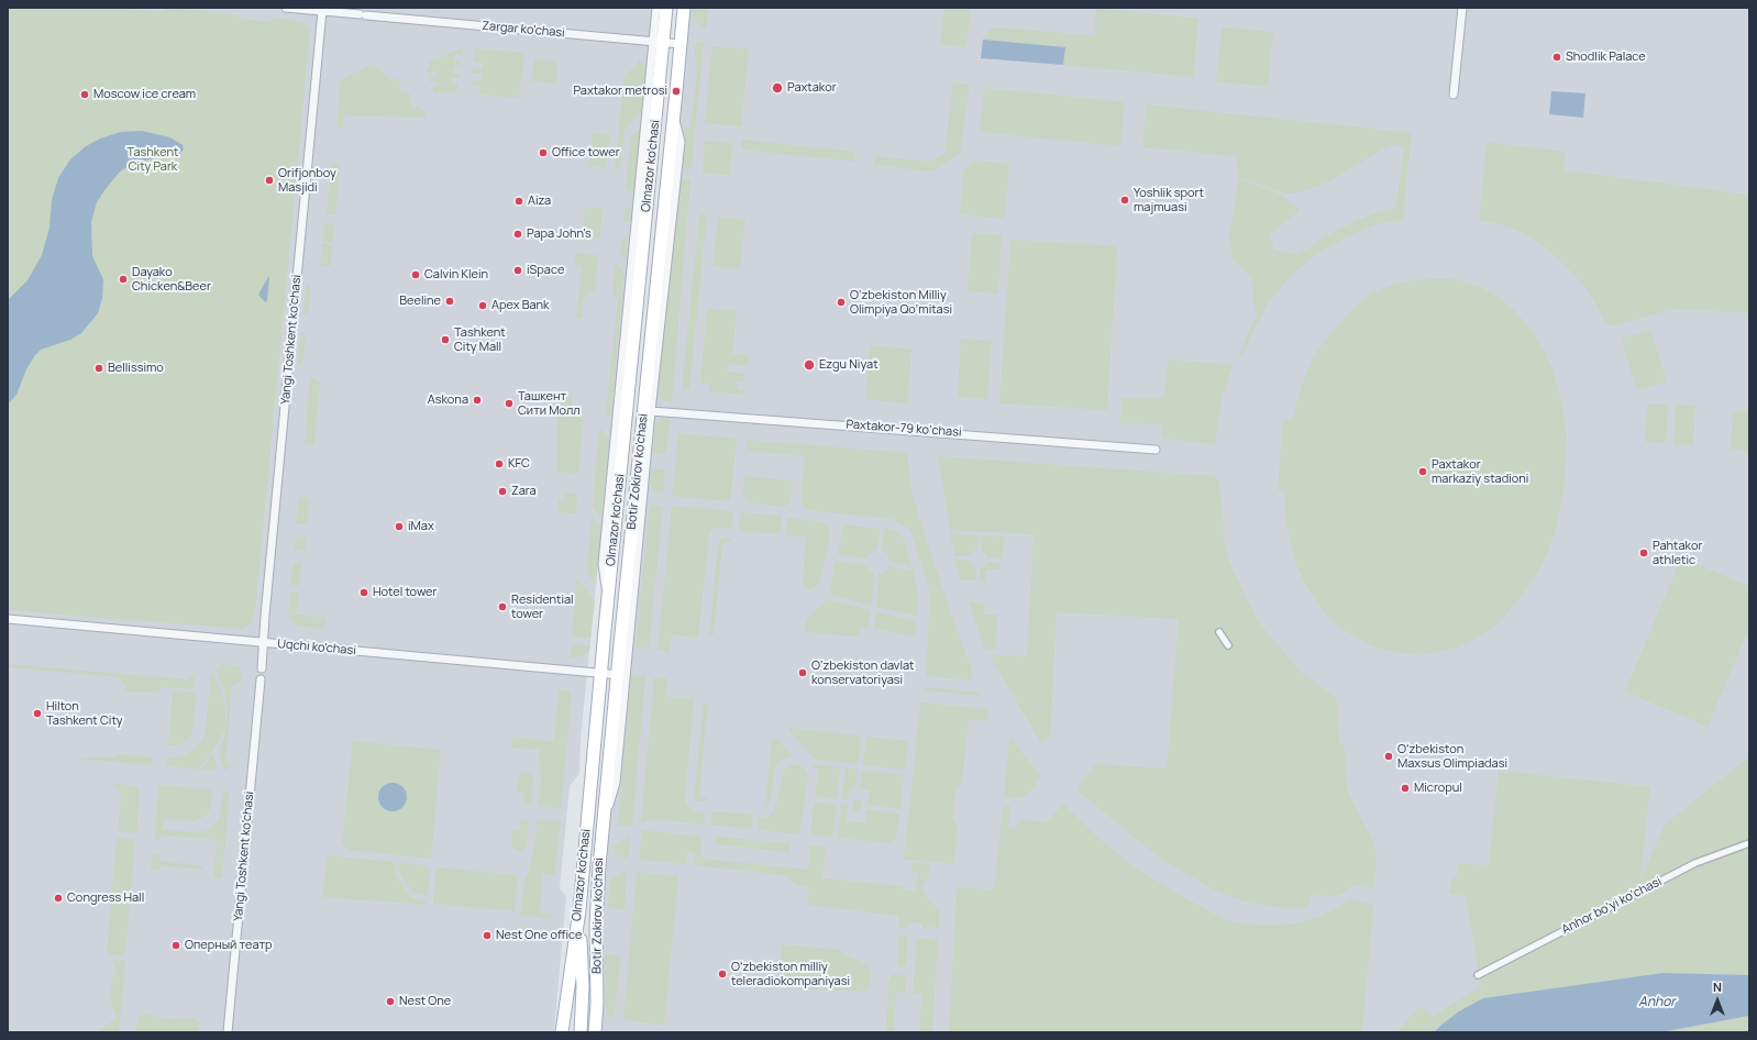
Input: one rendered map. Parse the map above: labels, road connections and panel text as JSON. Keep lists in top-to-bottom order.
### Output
{
  "streets": {
    "main road": ["Olmazor ko'chasi", "Botir Zokirov ko'chasi"],
    "street": [
      "Zargar ko'chasi",
      "Yangi Toshkent ko'chasi",
      "Paxtakor-79 ko‘chasi",
      "Uqchi ko'chasi",
      "Anhor bo‘yi ko‘chasi"
    ]
  },
  "crossings": [
    ["Zargar ko'chasi", "Olmazor ko'chasi"],
    ["Zargar ko'chasi", "Yangi Toshkent ko'chasi"],
    ["Olmazor ko'chasi", "Botir Zokirov ko'chasi"],
    ["Olmazor ko'chasi", "Uqchi ko'chasi"],
    ["Yangi Toshkent ko'chasi", "Uqchi ko'chasi"],
    ["Botir Zokirov ko'chasi", "Uqchi ko'chasi"]
  ],
  "water": ["Anhor"],
  "parks": ["Tashkent City Park"],
  "places": [
    "Shodlik Palace",
    "Paxtakor",
    "Paxtakor metrosi",
    "Moscow ice cream",
    "Office tower",
    "Orifjonboy Masjidi",
    "Yoshlik sport majmuasi",
    "Aiza",
    "Papa John's",
    "iSpace",
    "Calvin Klein",
    "Dayako Chicken&Beer",
    "Beeline",
    "O‘zbekiston Milliy Olimpiya Qo‘mitasi",
    "Apex Bank",
    "Tashkent City Mall",
    "Ezgu Niyat",
    "Bellissimo",
    "Askona",
    "Ташкент Сити Молл",
    "KFC",
    "Paxtakor markaziy stadioni",
    "Zara",
    "iMax",
    "Pahtakor athletic",
    "Hotel tower",
    "Residential tower",
    "O’zbekiston davlat konservatoriyasi",
    "Hilton Tashkent City",
    "Oʻzbekiston Maxsus Olimpiadasi",
    "Micropul",
    "Congress Hall",
    "Nest One office",
    "Оперный театр",
    "Oʻzbekiston milliy teleradiokompaniyasi",
    "Nest One"
  ],
  "north": "top"
}
